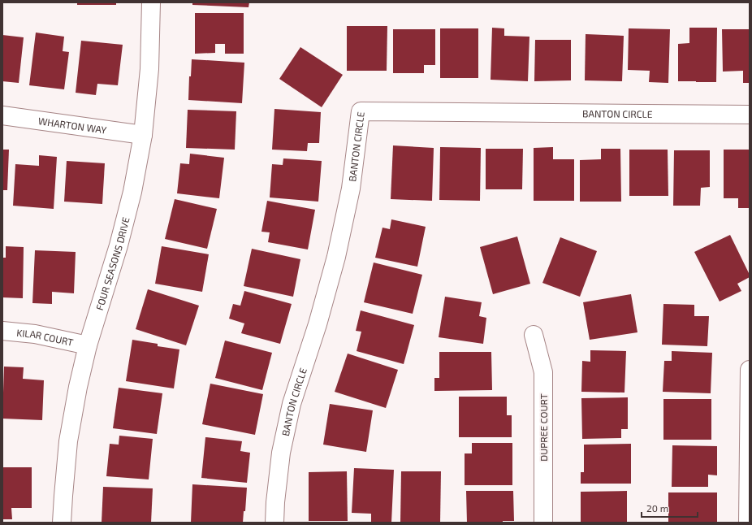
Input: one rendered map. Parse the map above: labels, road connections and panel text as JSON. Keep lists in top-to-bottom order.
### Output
{
  "streets": {
    "street": [
      "BANTON CIRCLE",
      "WHARTON WAY",
      "FOUR SEASONS DRIVE",
      "KILAR COURT",
      "DUPREE COURT"
    ]
  },
  "crossings": [
    ["WHARTON WAY", "FOUR SEASONS DRIVE"],
    ["FOUR SEASONS DRIVE", "KILAR COURT"]
  ],
  "scale_bar": "20 m"
}
